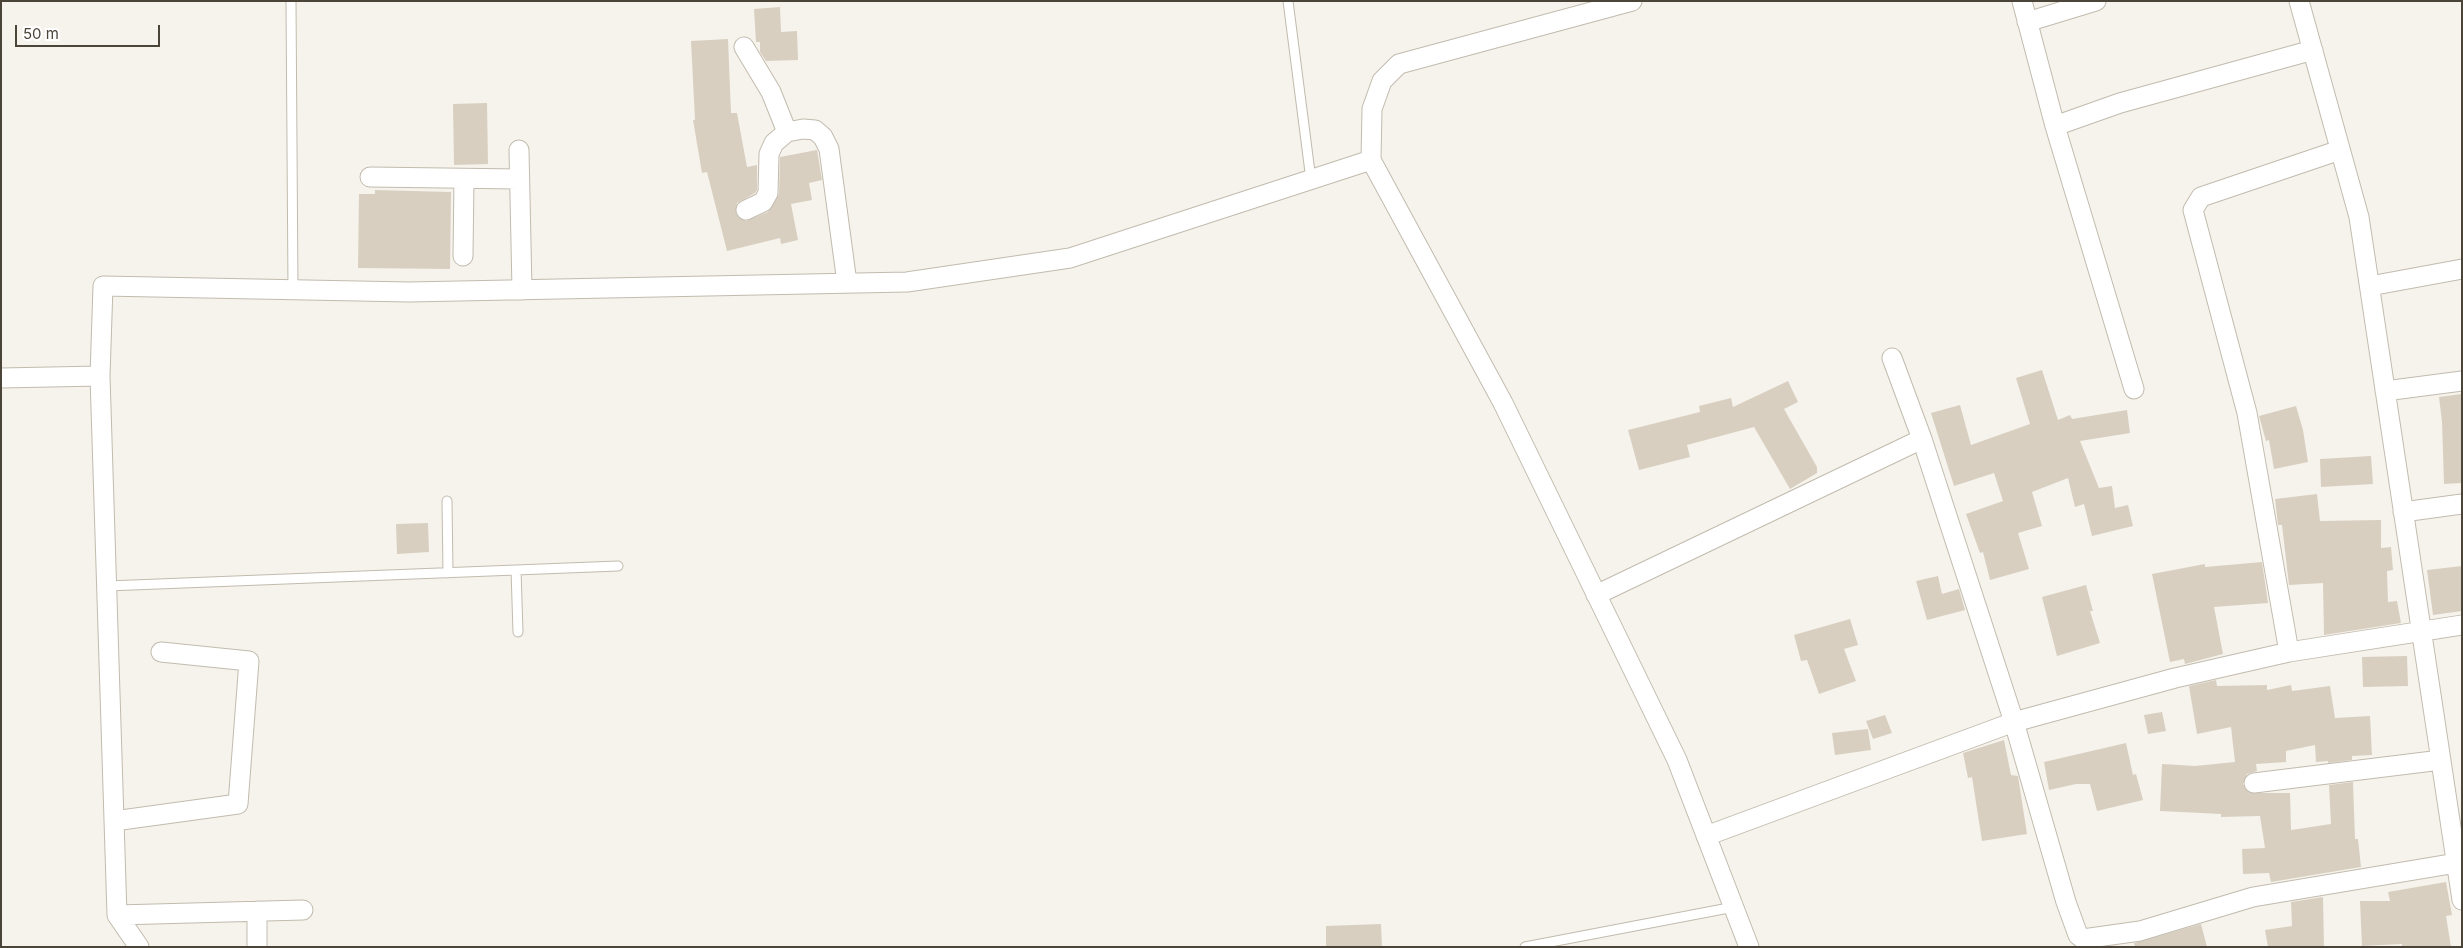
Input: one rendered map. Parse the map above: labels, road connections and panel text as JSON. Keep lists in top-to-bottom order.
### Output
{
  "scale_bar": "50 m"
}
